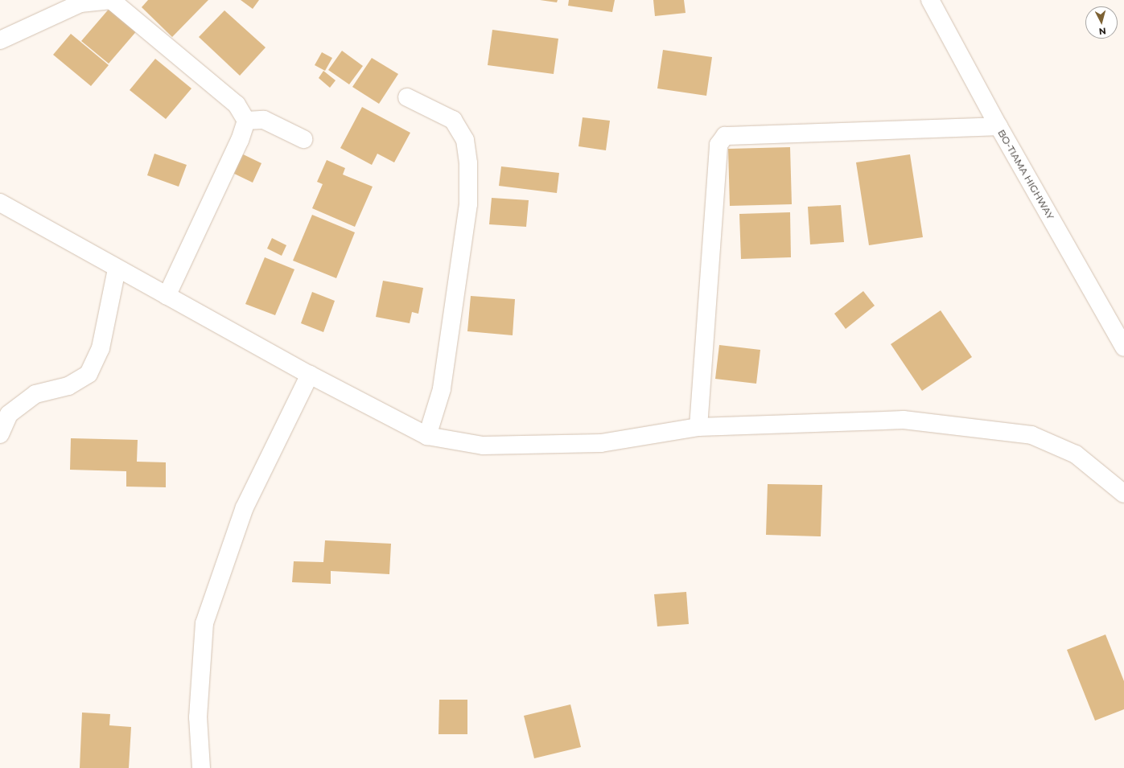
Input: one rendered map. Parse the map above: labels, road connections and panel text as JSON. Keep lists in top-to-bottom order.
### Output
{
  "streets": {
    "main road": ["BO-TIAMA HIGHWAY"]
  },
  "north": "bottom"
}
